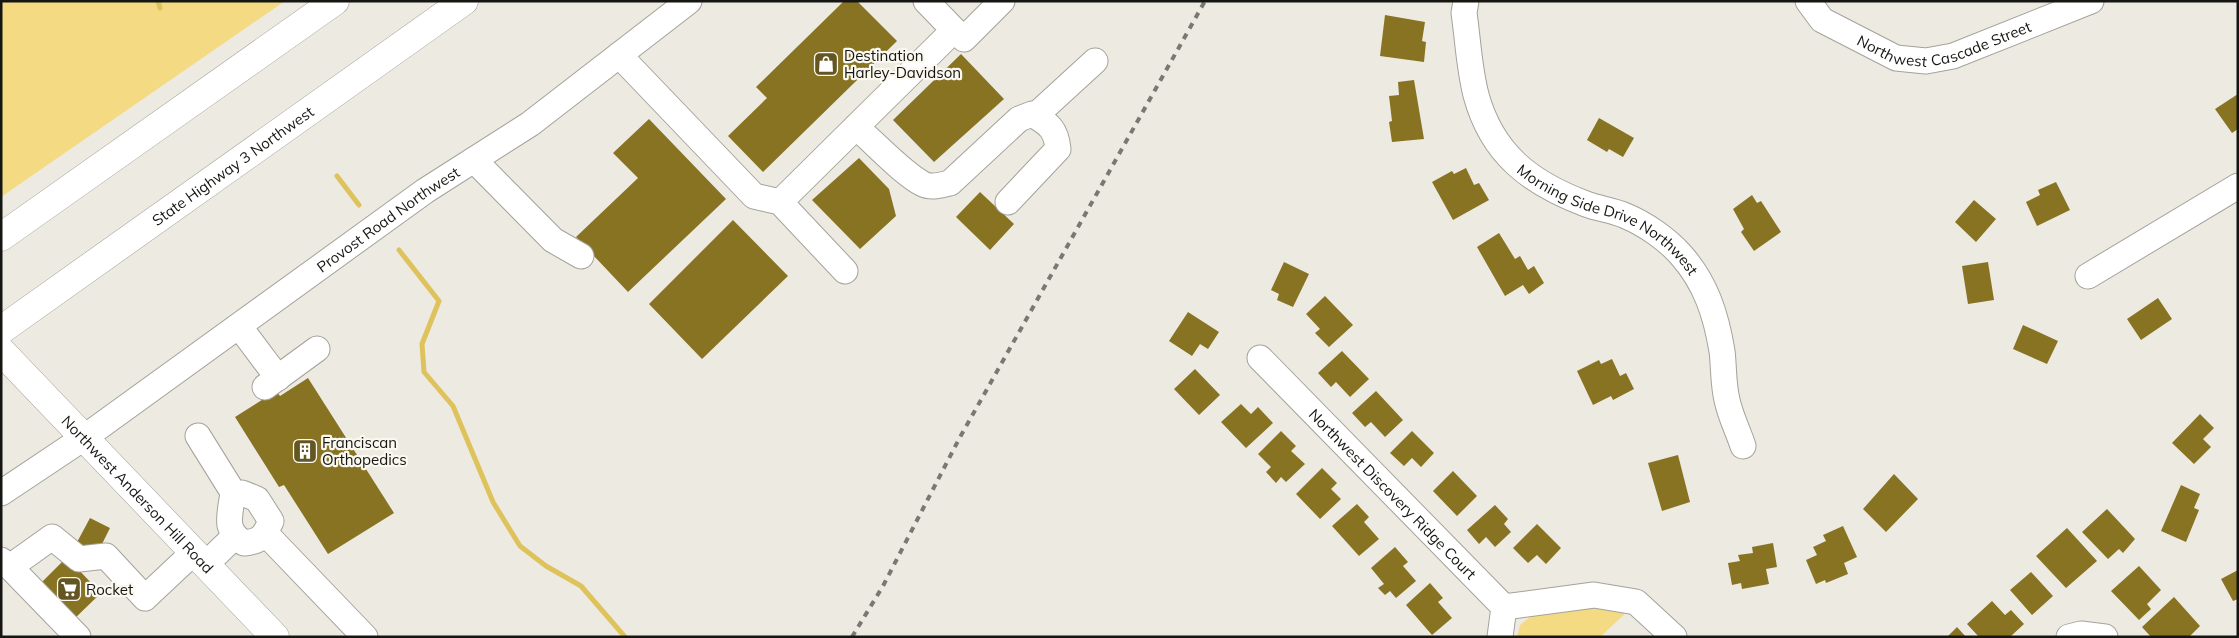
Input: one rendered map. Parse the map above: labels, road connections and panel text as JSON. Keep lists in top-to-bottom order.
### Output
{
  "streets": {
    "main road": ["State Highway 3 Northwest", "Northwest Anderson Hill Road"],
    "street": [
      "Northwest Cascade Street",
      "Provost Road Northwest",
      "Morning Side Drive Northwest",
      "Northwest Discovery Ridge Court"
    ]
  },
  "crossings": [
    ["Provost Road Northwest", "Northwest Anderson Hill Road"]
  ],
  "places": {
    "shop": ["Destination Harley-Davidson"],
    "building": ["Franciscan Orthopedics"],
    "supermarket": ["Rocket"]
  }
}
